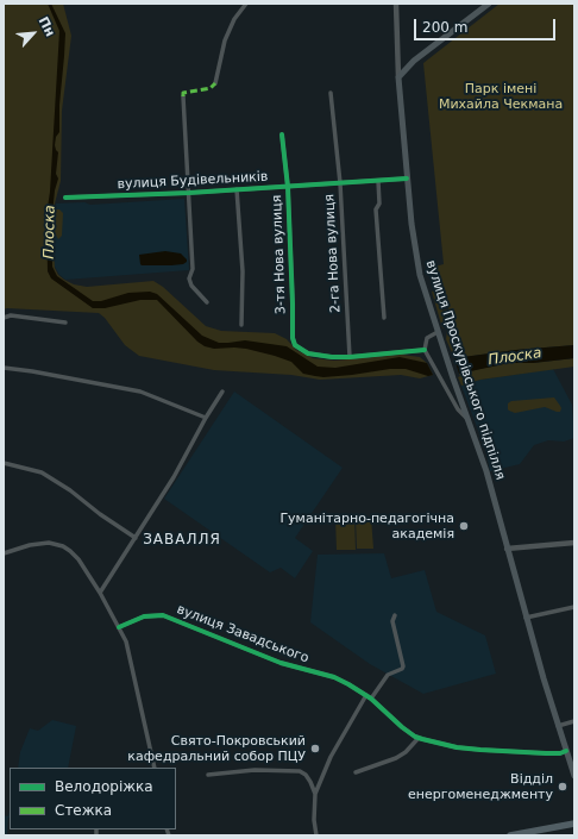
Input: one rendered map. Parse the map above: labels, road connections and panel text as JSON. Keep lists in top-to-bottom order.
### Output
{
  "streets": {
    "main road": ["вулиця Проскурівського підпілля"],
    "street": [
      "вулиця Будівельників",
      "2-га Нова вулиця",
      "3-тя Нова вулиця",
      "вулиця Завадського"
    ]
  },
  "crossings": [
    ["вулиця Будівельників", "2-га Нова вулиця"],
    ["вулиця Будівельників", "3-тя Нова вулиця"],
    ["вулиця Будівельників", "вулиця Проскурівського підпілля"],
    ["2-га Нова вулиця", "3-тя Нова вулиця"],
    ["вулиця Проскурівського підпілля", "вулиця Завадського"]
  ],
  "districts": ["ЗАВАЛЛЯ"],
  "water": ["Плоска"],
  "parks": ["Парк імені Михайла Чекмана"],
  "places": ["Гуманітарно-педагогічна академія", "Свято-Покровський кафедральний собор ПЦУ", "Відділ енергоменеджменту"],
  "legend": ["Велодоріжка", "Стежка"],
  "scale_bar": "200 m",
  "north": "top right"
}
